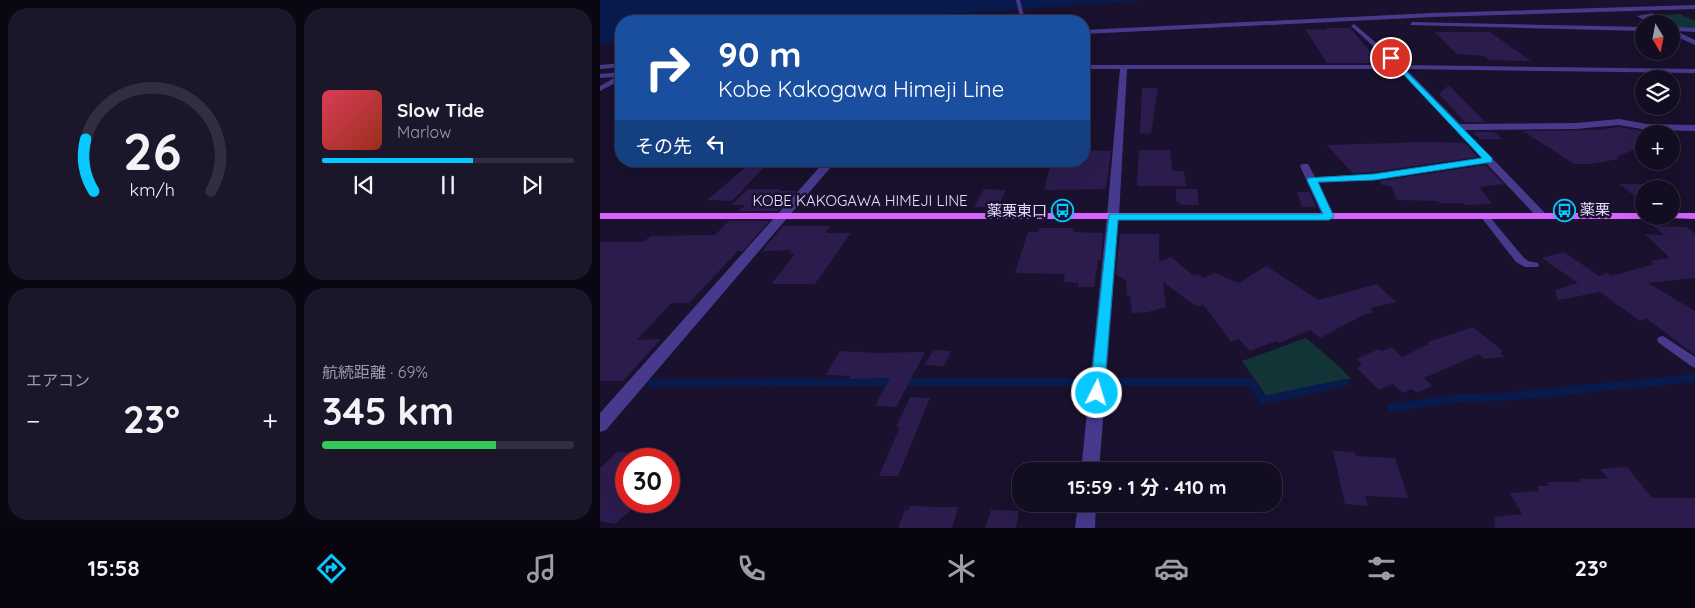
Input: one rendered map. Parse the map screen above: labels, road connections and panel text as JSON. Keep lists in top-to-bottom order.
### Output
{
  "streets": {
    "main road": ["KOBE KAKOGAWA HIMEJI LINE"]
  },
  "places": {
    "bus stop": ["薬栗", "薬栗東口"]
  },
  "north": "bottom",
  "page": {
    "map_buttons": ["+", "−"],
    "turn": ["90 m", "Kobe Kakogawa Himeji Line"],
    "song": ["Slow Tide", "Marlow"],
    "then": "その先",
    "tile": [
      "エアコン",
      ["航続距離 · 69%", "345 km"]
    ],
    "heat": ["−", "23°", "+"],
    "limit": "30",
    "trip": "15:59 · 1 分 · 410 m",
    "tabs": ["15:58", "23°"],
    "gauge": ["26", "km/h"]
  }
}
